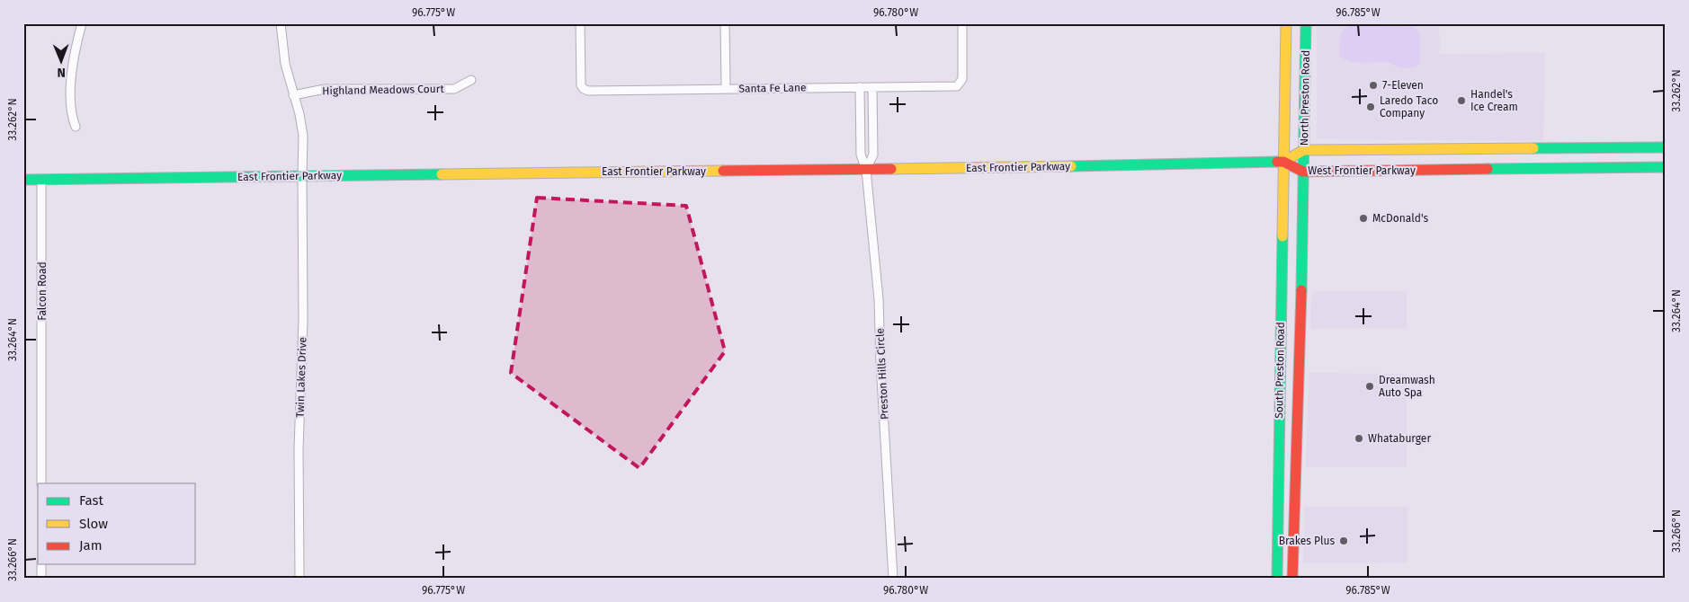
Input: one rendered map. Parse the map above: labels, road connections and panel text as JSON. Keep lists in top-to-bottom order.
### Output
{
  "streets": {
    "street": [
      "Santa Fe Lane",
      "Highland Meadows Court",
      "North Preston Road",
      "East Frontier Parkway",
      "West Frontier Parkway",
      "Falcon Road",
      "South Preston Road",
      "Preston Hills Circle",
      "Twin Lakes Drive"
    ]
  },
  "crossings": [
    ["Santa Fe Lane", "Preston Hills Circle"],
    ["Highland Meadows Court", "Twin Lakes Drive"],
    ["North Preston Road", "East Frontier Parkway"],
    ["North Preston Road", "West Frontier Parkway"],
    ["North Preston Road", "South Preston Road"],
    ["East Frontier Parkway", "West Frontier Parkway"],
    ["East Frontier Parkway", "Falcon Road"],
    ["East Frontier Parkway", "South Preston Road"],
    ["East Frontier Parkway", "Preston Hills Circle"],
    ["East Frontier Parkway", "Twin Lakes Drive"],
    ["West Frontier Parkway", "South Preston Road"]
  ],
  "places": [
    "7-Eleven",
    "Handel's Ice Cream",
    "Laredo Taco Company",
    "McDonald's",
    "Dreamwash Auto Spa",
    "Whataburger",
    "Brakes Plus"
  ],
  "legend": ["Fast", "Slow", "Jam"],
  "north": "bottom",
  "coordinates": [
    "96.775°W",
    "96.780°W",
    "96.785°W",
    "33.262°N",
    "33.264°N",
    "33.266°N"
  ]
}
